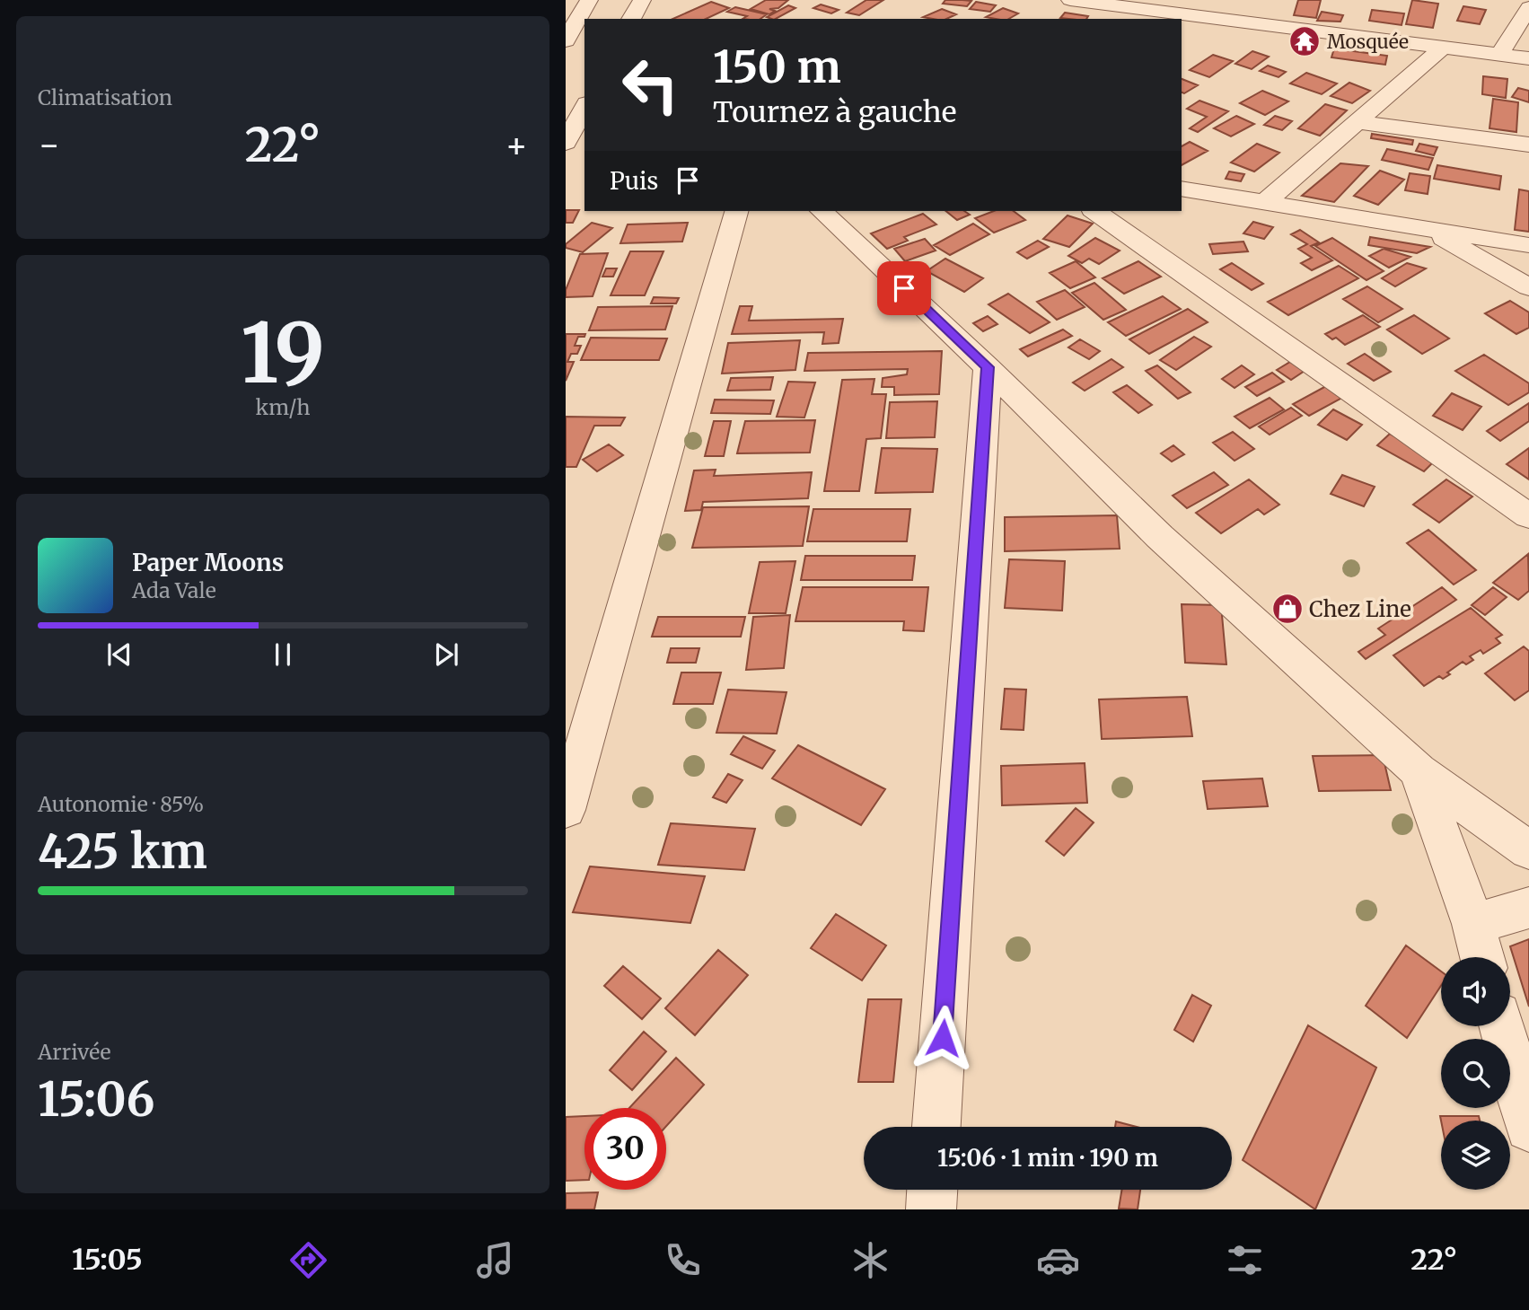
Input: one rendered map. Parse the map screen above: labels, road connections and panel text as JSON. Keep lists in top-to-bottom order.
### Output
{
  "places": {
    "temple": ["Mosquée"],
    "shop": ["Chez Line"]
  },
  "page": {
    "tile": [
      "Climatisation",
      ["19", "km/h"],
      ["Autonomie · 85%", "425 km"],
      ["Arrivée", "15:06"]
    ],
    "turn": ["150 m", "Tournez à gauche"],
    "heat": ["−", "22°", "+"],
    "then": "Puis",
    "song": ["Paper Moons", "Ada Vale"],
    "limit": "30",
    "trip": "15:06 · 1 min · 190 m",
    "tabs": ["15:05", "22°"]
  }
}
